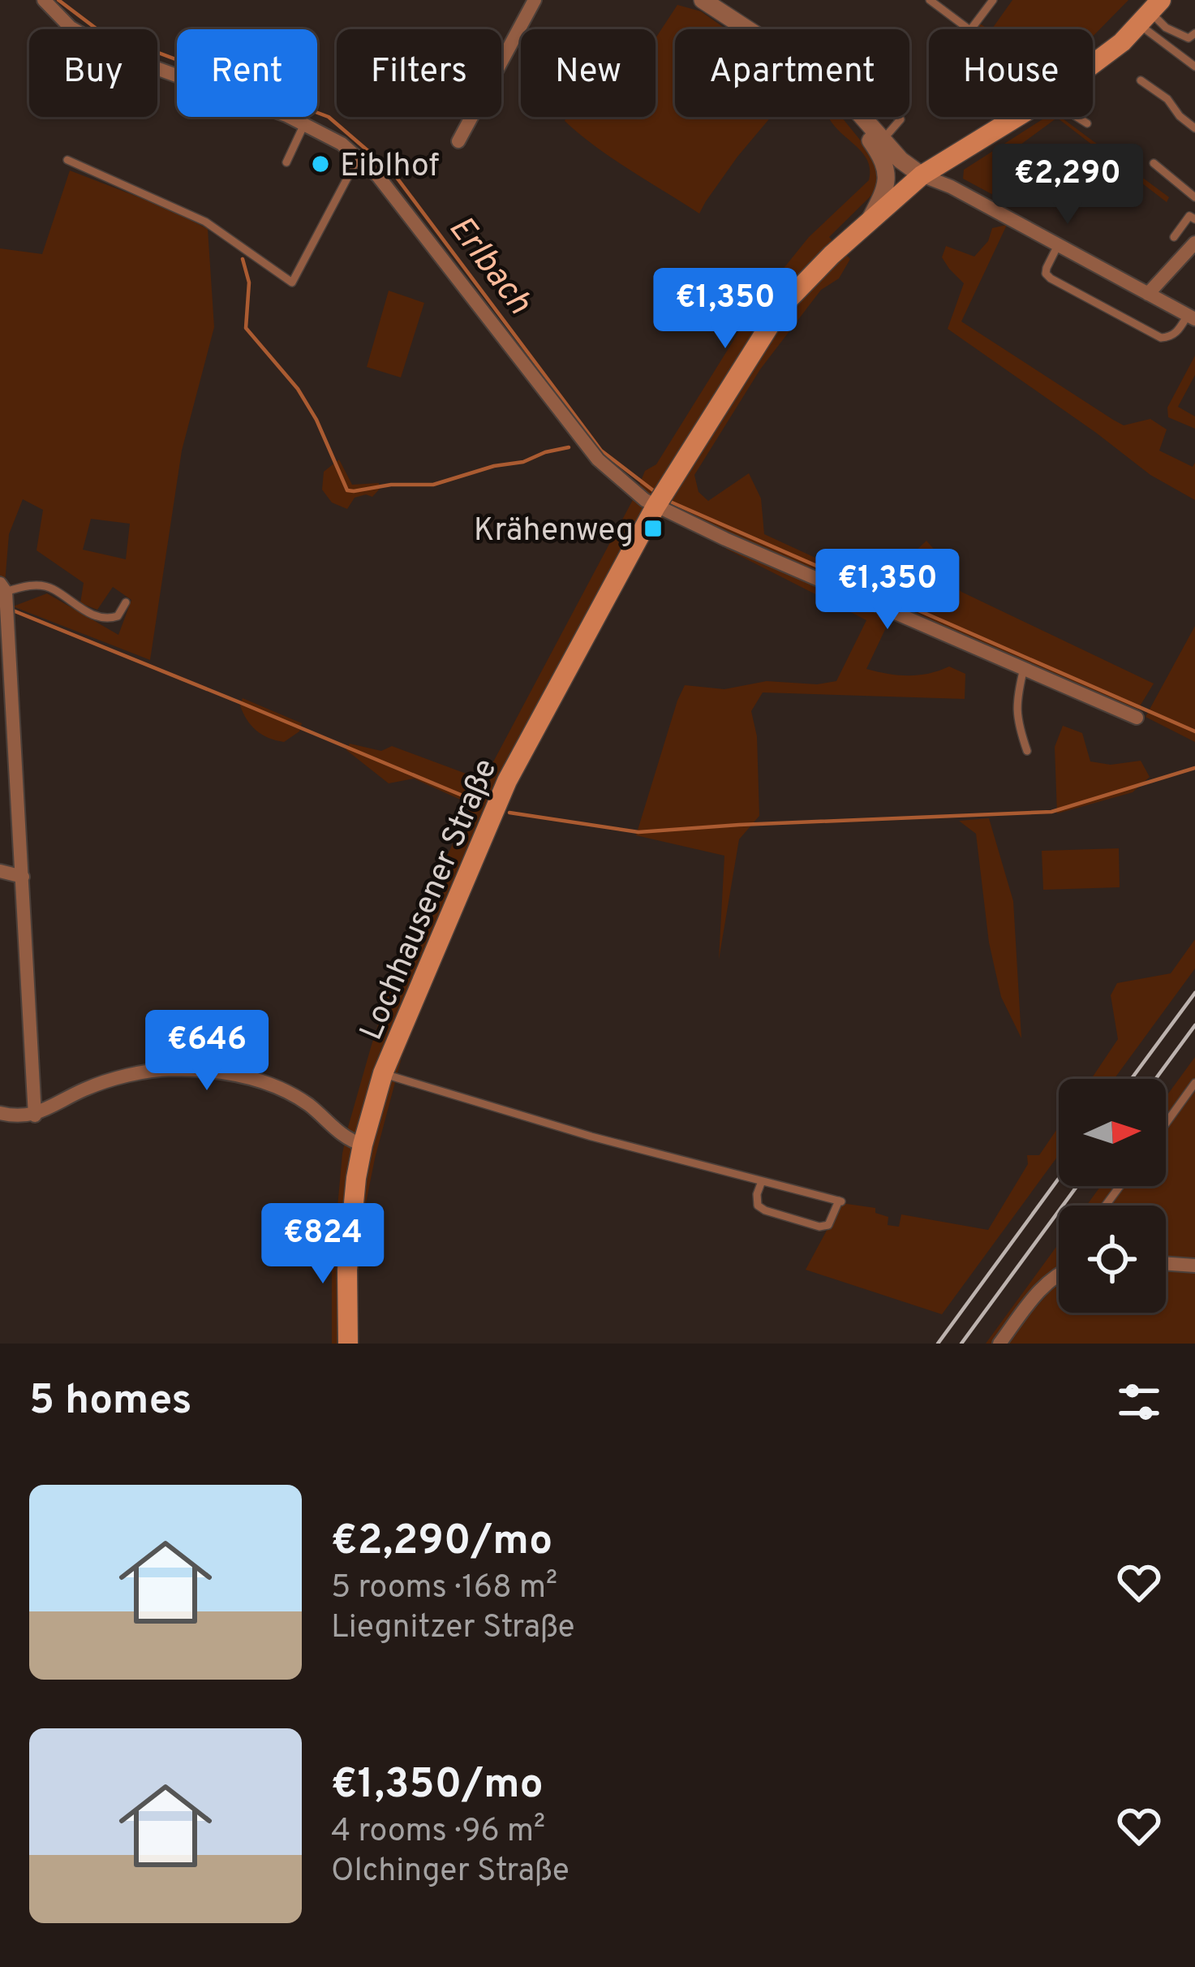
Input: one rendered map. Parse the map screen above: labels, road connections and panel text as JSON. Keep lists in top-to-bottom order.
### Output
{
  "streets": {
    "main road": ["Lochhausener Straße"]
  },
  "water": ["Erlbach"],
  "places": {
    "other": ["Eiblhof"],
    "transit": ["Krähenweg"]
  },
  "north": "right",
  "page": {
    "chip": [
      "Buy",
      "Rent",
      "Filters",
      "New",
      "Apartment",
      "House"
    ],
    "price": [
      "€2,290",
      "€1,350",
      "€1,350",
      "€646",
      "€824"
    ],
    "heading": "5 homes",
    "list": [
      {
        "name": "€2,290/mo",
        "note": "5 rooms · 168 m² · Liegnitzer Straße"
      },
      {
        "name": "€1,350/mo",
        "note": "4 rooms · 96 m² · Olchinger Straße"
      }
    ]
  }
}
